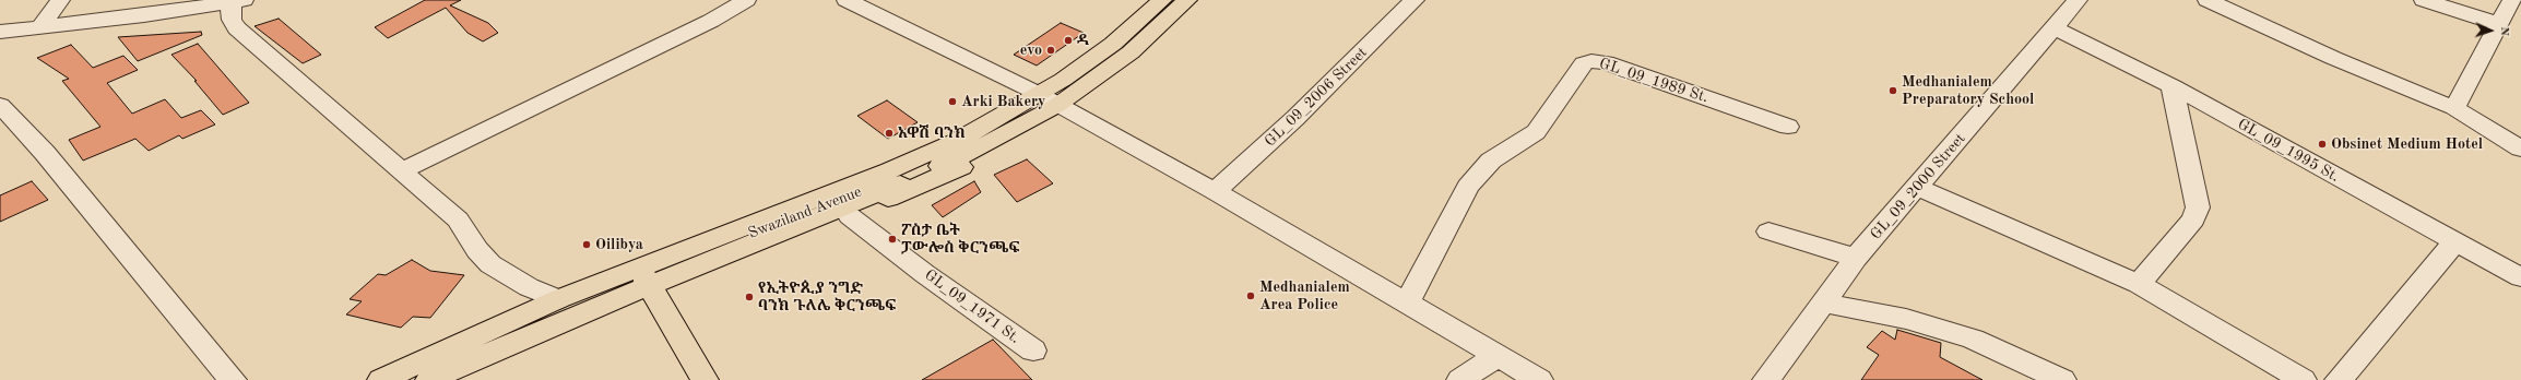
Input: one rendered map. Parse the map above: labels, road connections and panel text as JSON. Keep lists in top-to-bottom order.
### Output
{
  "streets": {
    "main road": ["Swaziland Avenue"],
    "street": [
      "GL_09_1989 St.",
      "GL_09_2006 Street",
      "GL_09_1995 St.",
      "GL_09_2000 Street",
      "GL_09_1971 St."
    ]
  },
  "crossings": [
    ["GL_09_1995 St.", "GL_09_2000 Street"]
  ],
  "places": [
    "ዳ",
    "evo",
    "Medhanialem Preparatory School",
    "Arki Bakery",
    "አዋሽ ባንክ",
    "Obsinet Medium Hotel",
    "ፖስታ ቤት ፓውሎስ ቅርንጫፍ",
    "Oilibya",
    "Medhanialem Area Police",
    "የኢትዮጲያ ንግድ ባንክ ጉለሌ ቅርንጫፍ"
  ],
  "north": "right"
}
